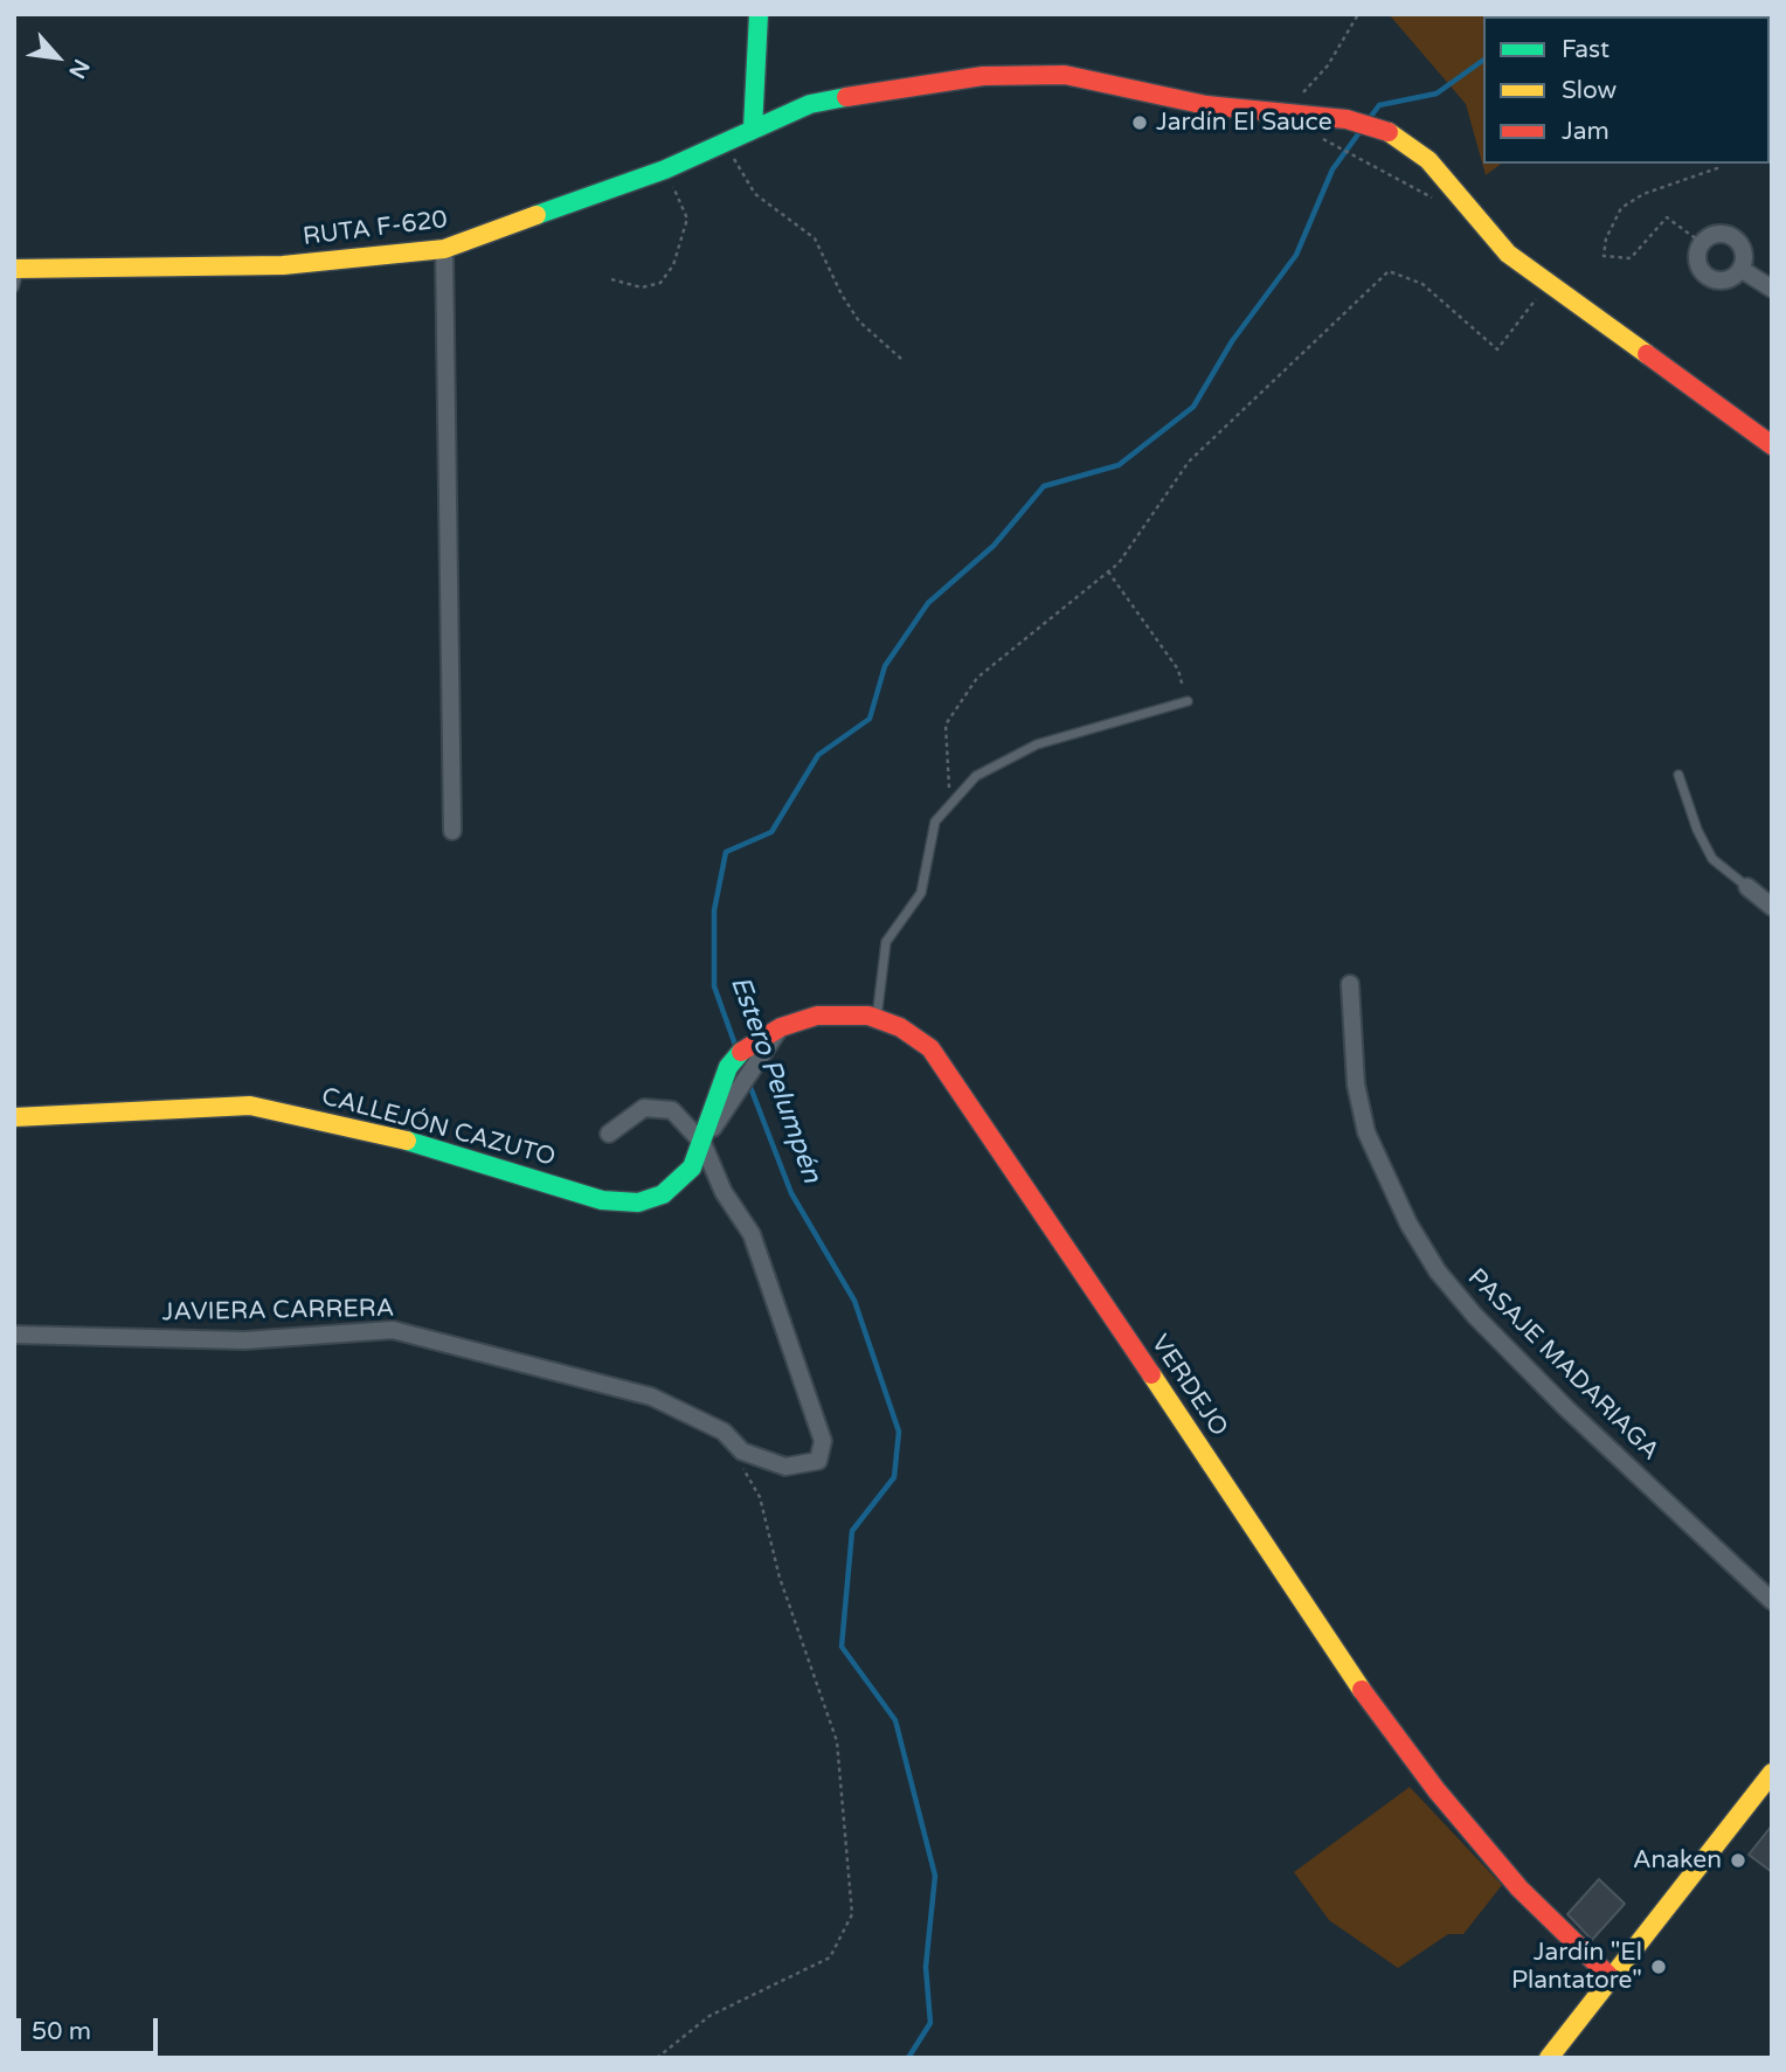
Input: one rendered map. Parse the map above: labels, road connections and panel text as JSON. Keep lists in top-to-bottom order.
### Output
{
  "streets": {
    "street": [
      "RUTA F-620",
      "CALLEJÓN CAZUTO",
      "JAVIERA CARRERA",
      "PASAJE MADARIAGA",
      "VERDEJO"
    ]
  },
  "crossings": [
    ["CALLEJÓN CAZUTO", "JAVIERA CARRERA"],
    ["CALLEJÓN CAZUTO", "VERDEJO"],
    ["JAVIERA CARRERA", "VERDEJO"]
  ],
  "water": ["Estero Pelumpén"],
  "places": ["Jardín El Sauce", "Anaken", "Jardín \"El Plantatore\""],
  "legend": ["Fast", "Slow", "Jam"],
  "scale_bar": "50 m",
  "north": "bottom right"
}
